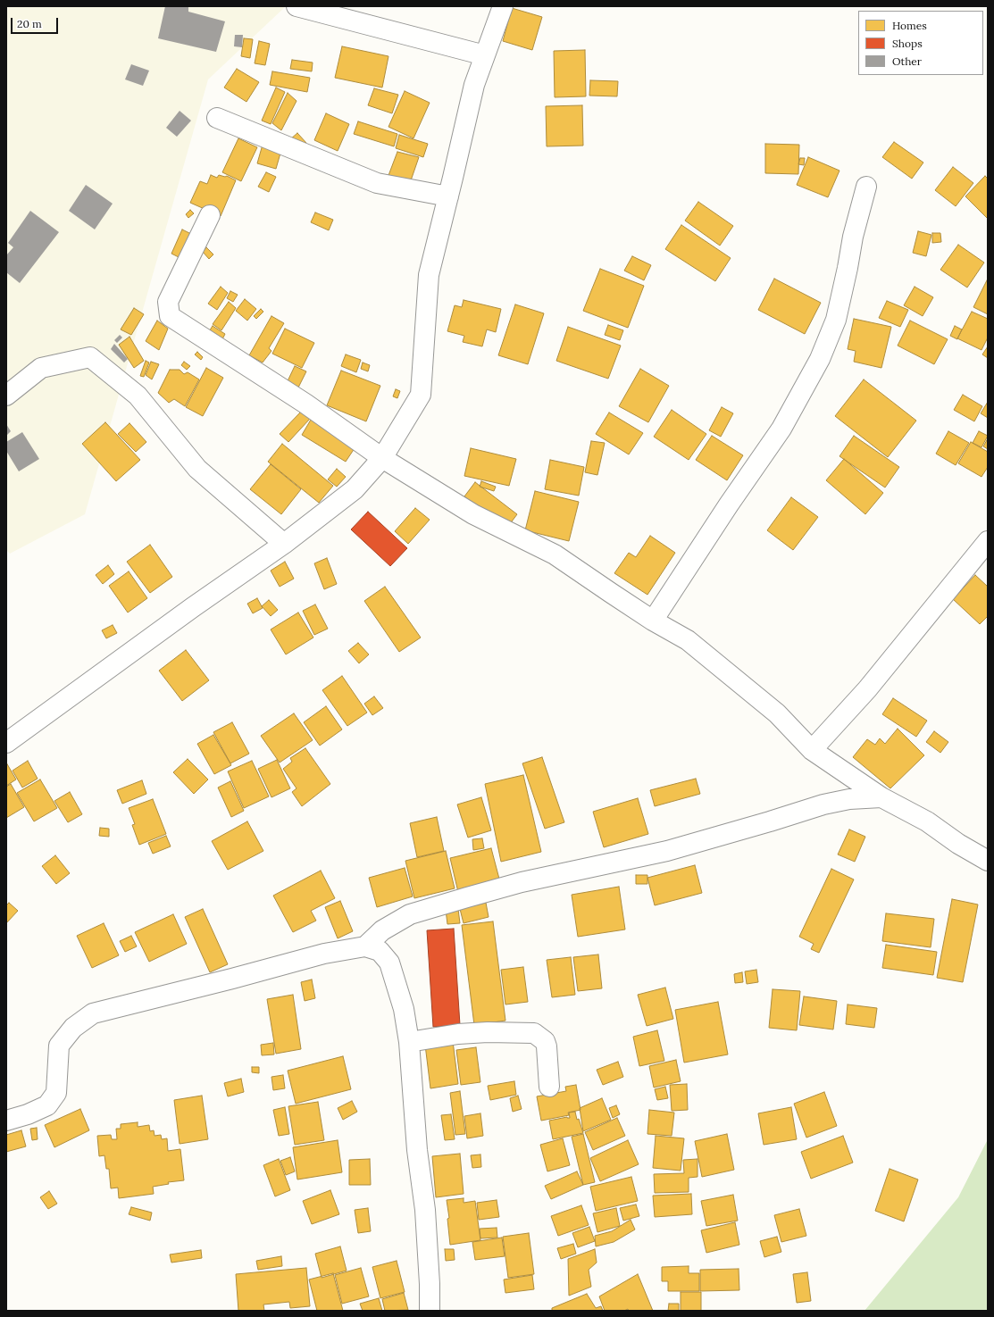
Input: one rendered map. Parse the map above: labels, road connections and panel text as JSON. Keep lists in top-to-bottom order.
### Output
{
  "legend": ["Homes", "Shops", "Other"],
  "scale_bar": "20 m"
}
